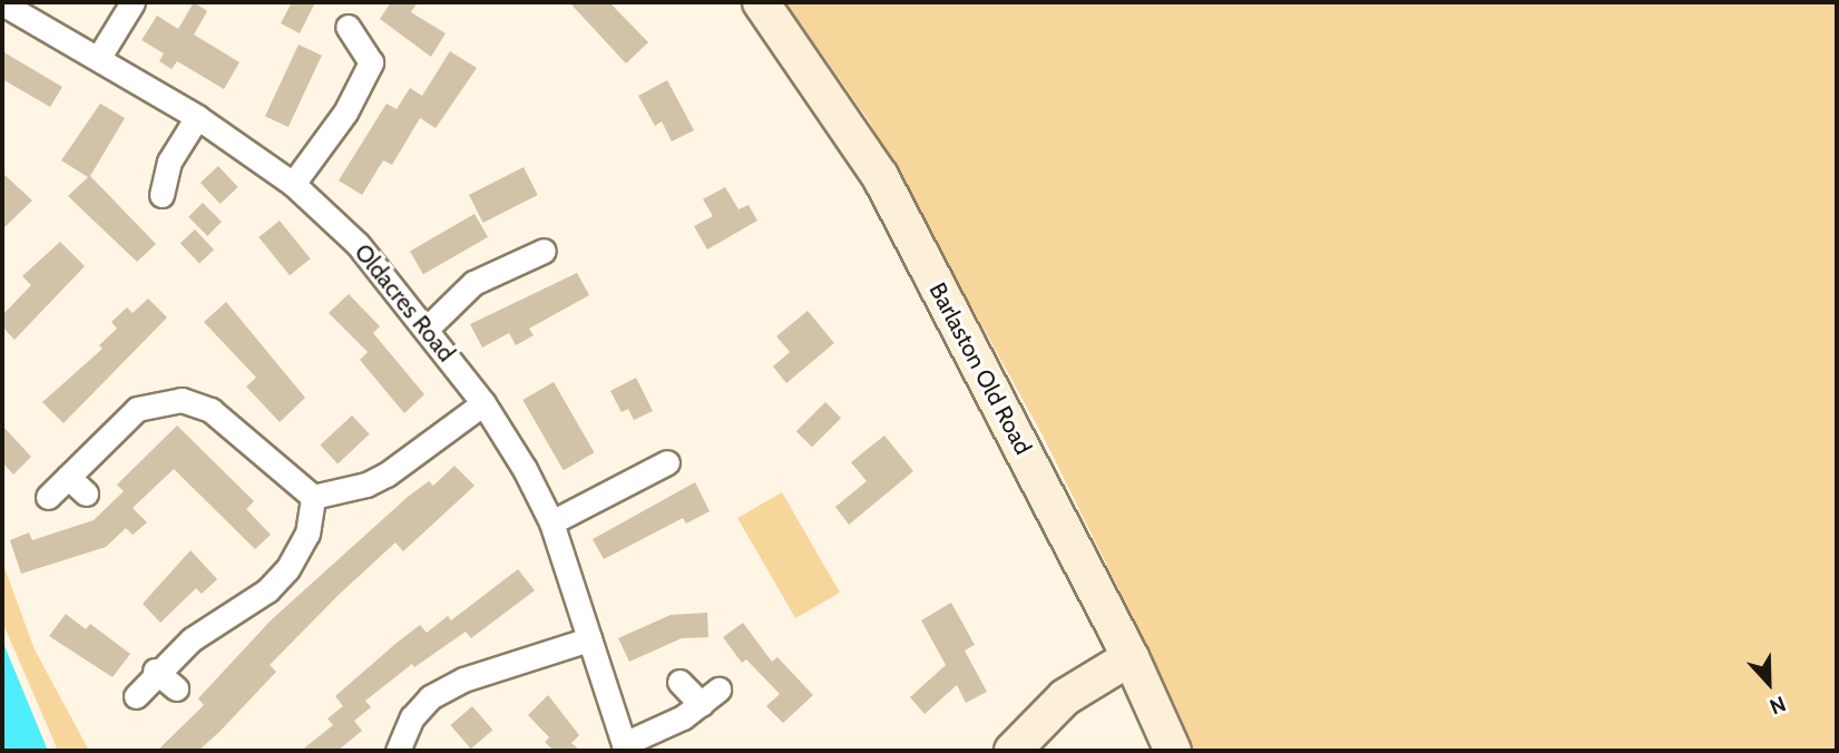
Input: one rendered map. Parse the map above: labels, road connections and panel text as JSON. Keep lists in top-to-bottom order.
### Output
{
  "streets": {
    "street": ["Oldacres Road", "Barlaston Old Road"]
  },
  "north": "bottom"
}
